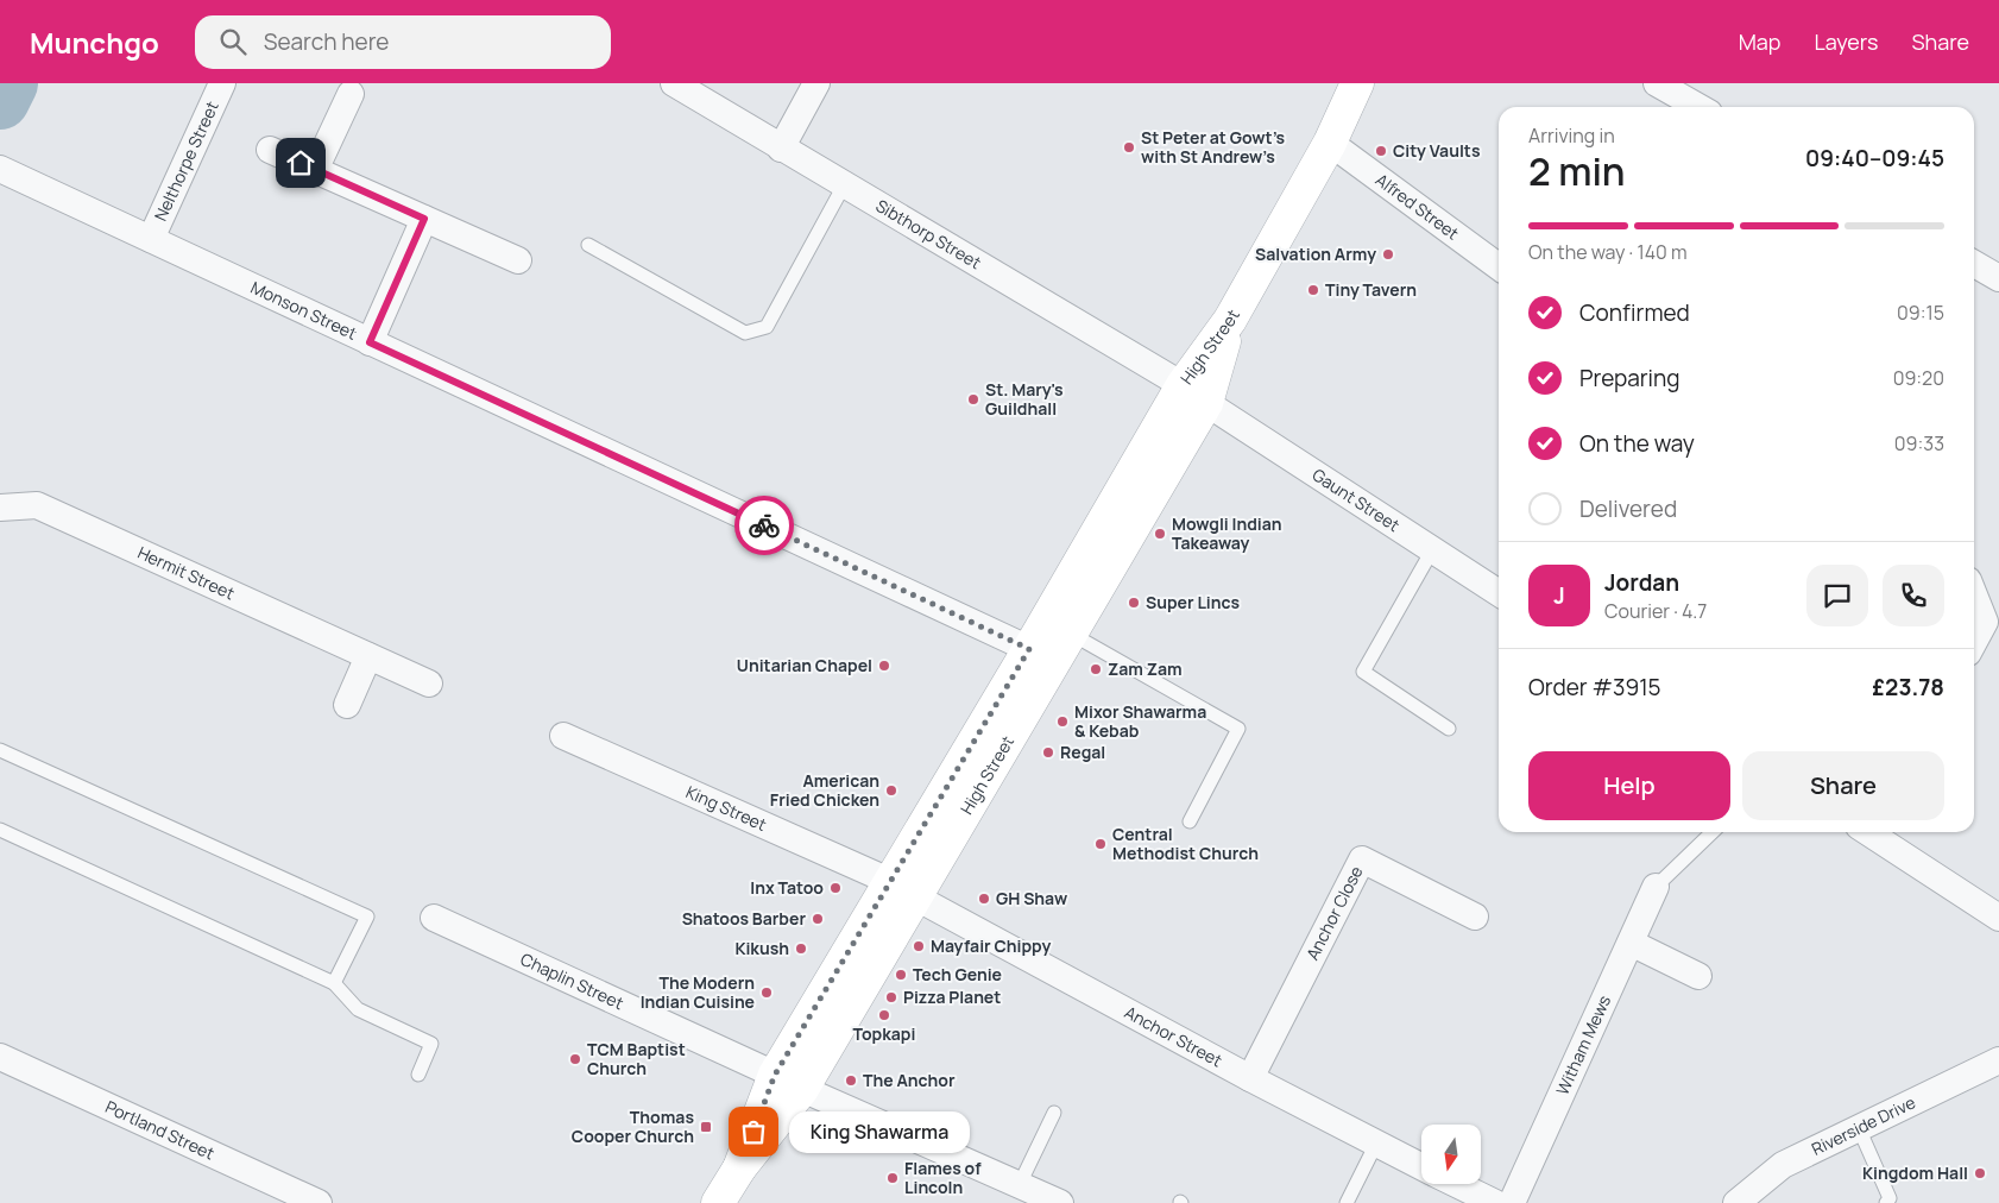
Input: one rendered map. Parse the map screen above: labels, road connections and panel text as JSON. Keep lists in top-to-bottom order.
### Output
{
  "streets": {
    "street": [
      "Nelthorpe Street",
      "Alfred Street",
      "Sibthorp Street",
      "Monson Street",
      "High Street",
      "Gaunt Street",
      "Hermit Street",
      "King Street",
      "Anchor Close",
      "Chaplin Street",
      "Anchor Street",
      "Witham Mews",
      "Riverside Drive",
      "Portland Street"
    ]
  },
  "crossings": [
    ["Nelthorpe Street", "Monson Street"],
    ["Alfred Street", "High Street"],
    ["Sibthorp Street", "High Street"],
    ["Sibthorp Street", "Gaunt Street"],
    ["Monson Street", "High Street"],
    ["High Street", "Gaunt Street"],
    ["High Street", "King Street"],
    ["High Street", "Chaplin Street"],
    ["High Street", "Anchor Street"],
    ["King Street", "Anchor Street"],
    ["Anchor Close", "Anchor Street"]
  ],
  "places": {
    "other": [
      "St Peter at Gowt’s with St Andrew’s",
      "City Vaults",
      "Salvation Army",
      "Tiny Tavern",
      "St. Mary's Guildhall",
      "Mowgli Indian Takeaway",
      "Super Lincs",
      "Unitarian Chapel",
      "Zam Zam",
      "Mixor Shawarma & Kebab",
      "Regal",
      "American Fried Chicken",
      "Central Methodist Church",
      "Inx Tatoo",
      "GH Shaw",
      "Shatoos Barber",
      "Mayfair Chippy",
      "Kikush",
      "Tech Genie",
      "The Modern Indian Cuisine",
      "Pizza Planet",
      "Topkapi",
      "TCM Baptist Church",
      "The Anchor",
      "King Shawarma",
      "Kingdom Hall",
      "Flames of Lincoln"
    ],
    "transit": ["Thomas Cooper Church"]
  },
  "north": "bottom",
  "page": {
    "header": "Munchgo",
    "search": "Search here",
    "nav": ["Map", "Layers", "Share"],
    "heading": ["2 min", "Arriving in", "09:40–09:45"],
    "panel": [
      "Jordan",
      "Courier · 4.7",
      "Order #3915",
      "£23.78"
    ],
    "bar": "On the way · 140 m",
    "list": [
      ["Confirmed", "09:15"],
      ["Preparing", "09:20"],
      ["On the way", "09:33"],
      "Delivered"
    ],
    "round": "J",
    "buttons": ["Help", "Share"],
    "bubble": "King Shawarma"
  }
}
